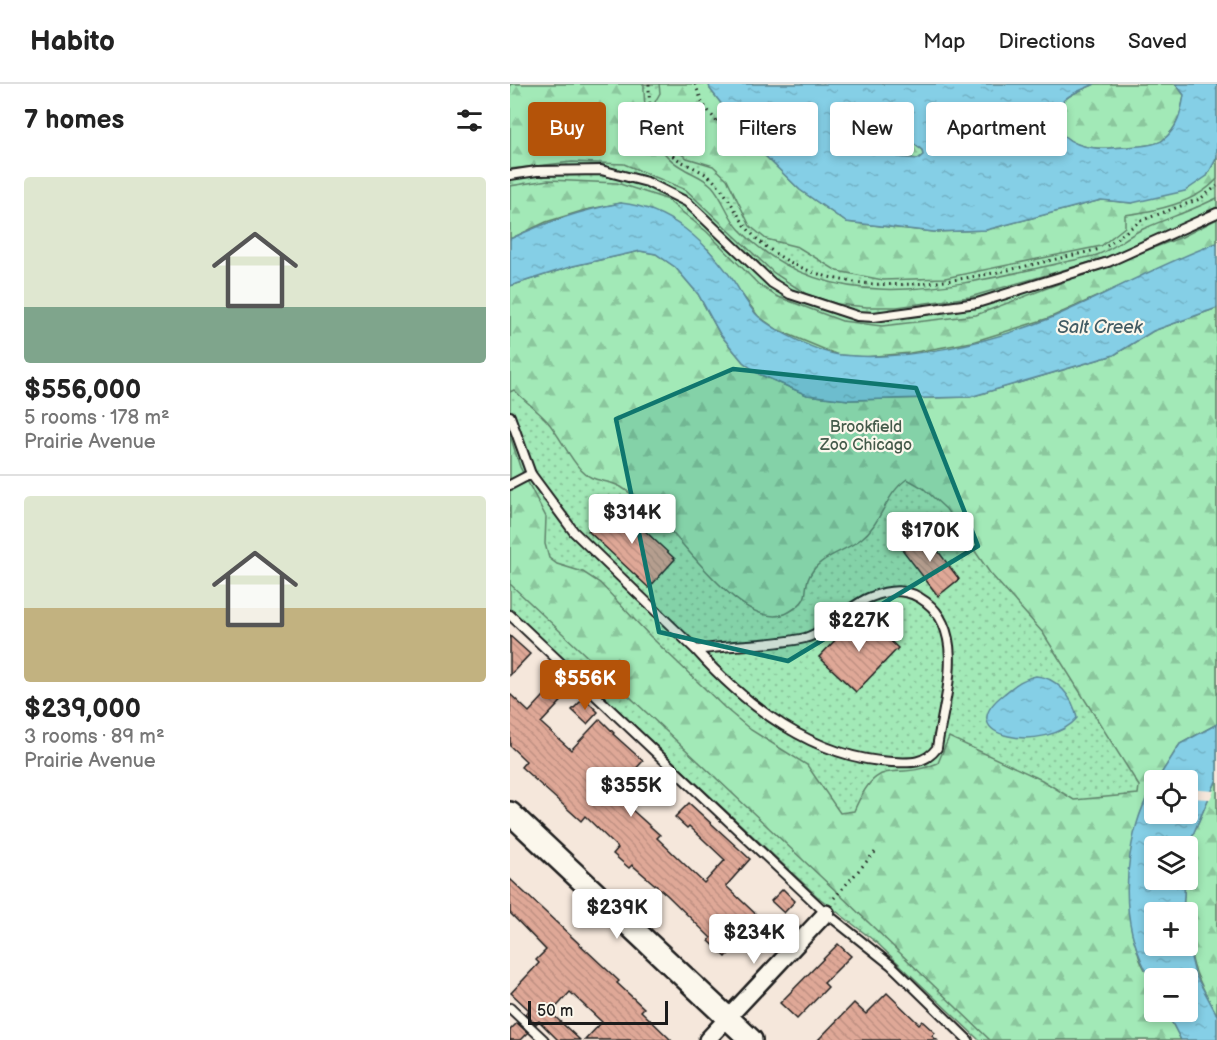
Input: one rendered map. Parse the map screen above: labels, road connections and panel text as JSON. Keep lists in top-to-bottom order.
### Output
{
  "water": ["Salt Creek"],
  "parks": ["Brookfield Zoo Chicago"],
  "scale_bar": "50 m",
  "page": {
    "header": "Habito",
    "nav": ["Map", "Directions", "Saved"],
    "heading": "7 homes",
    "chip": [
      "Buy",
      "Rent",
      "Filters",
      "New",
      "Apartment"
    ],
    "list": [
      {
        "name": "$556,000",
        "note": "5 rooms · 178 m² · Prairie Avenue"
      },
      {
        "name": "$239,000",
        "note": "3 rooms · 89 m² · Prairie Avenue"
      }
    ],
    "price": [
      "$314K",
      "$170K",
      "$227K",
      "$556K",
      "$355K",
      "$239K",
      "$234K"
    ],
    "map_buttons": ["+", "−"],
    "scale": "50 m"
  }
}
